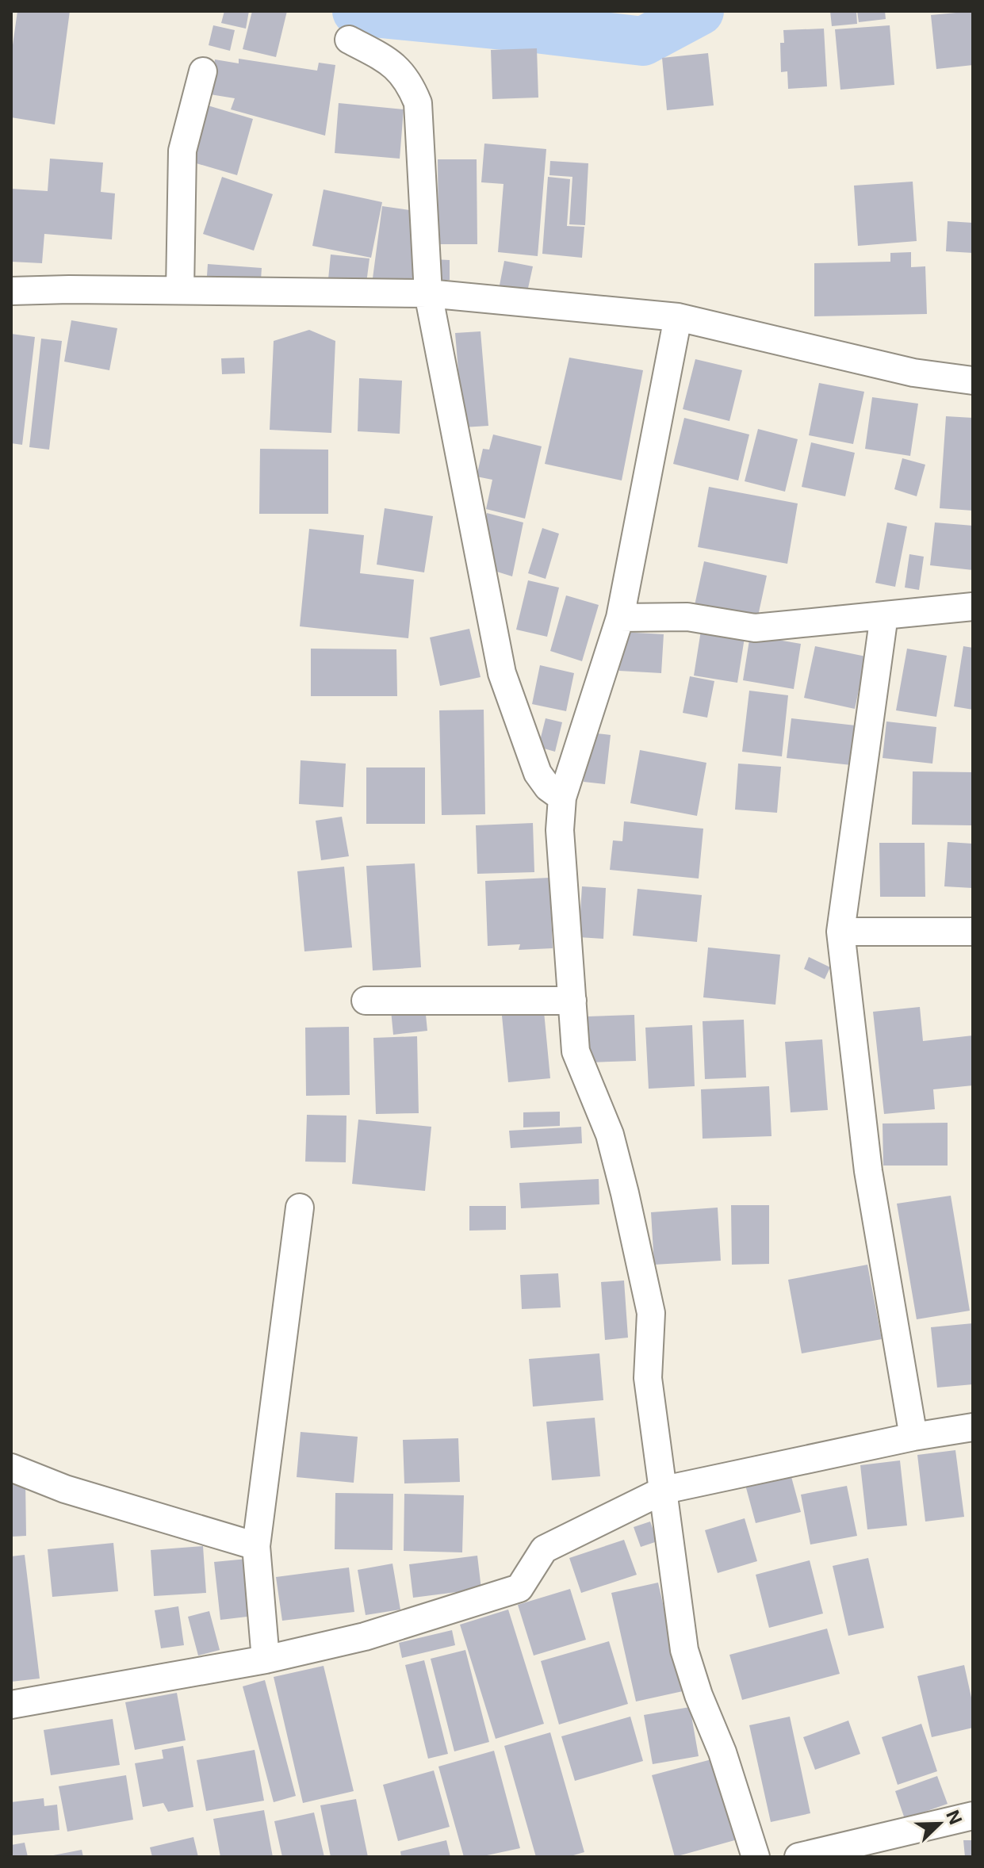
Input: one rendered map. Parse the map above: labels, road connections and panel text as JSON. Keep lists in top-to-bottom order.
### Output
{
  "north": "top right"
}
